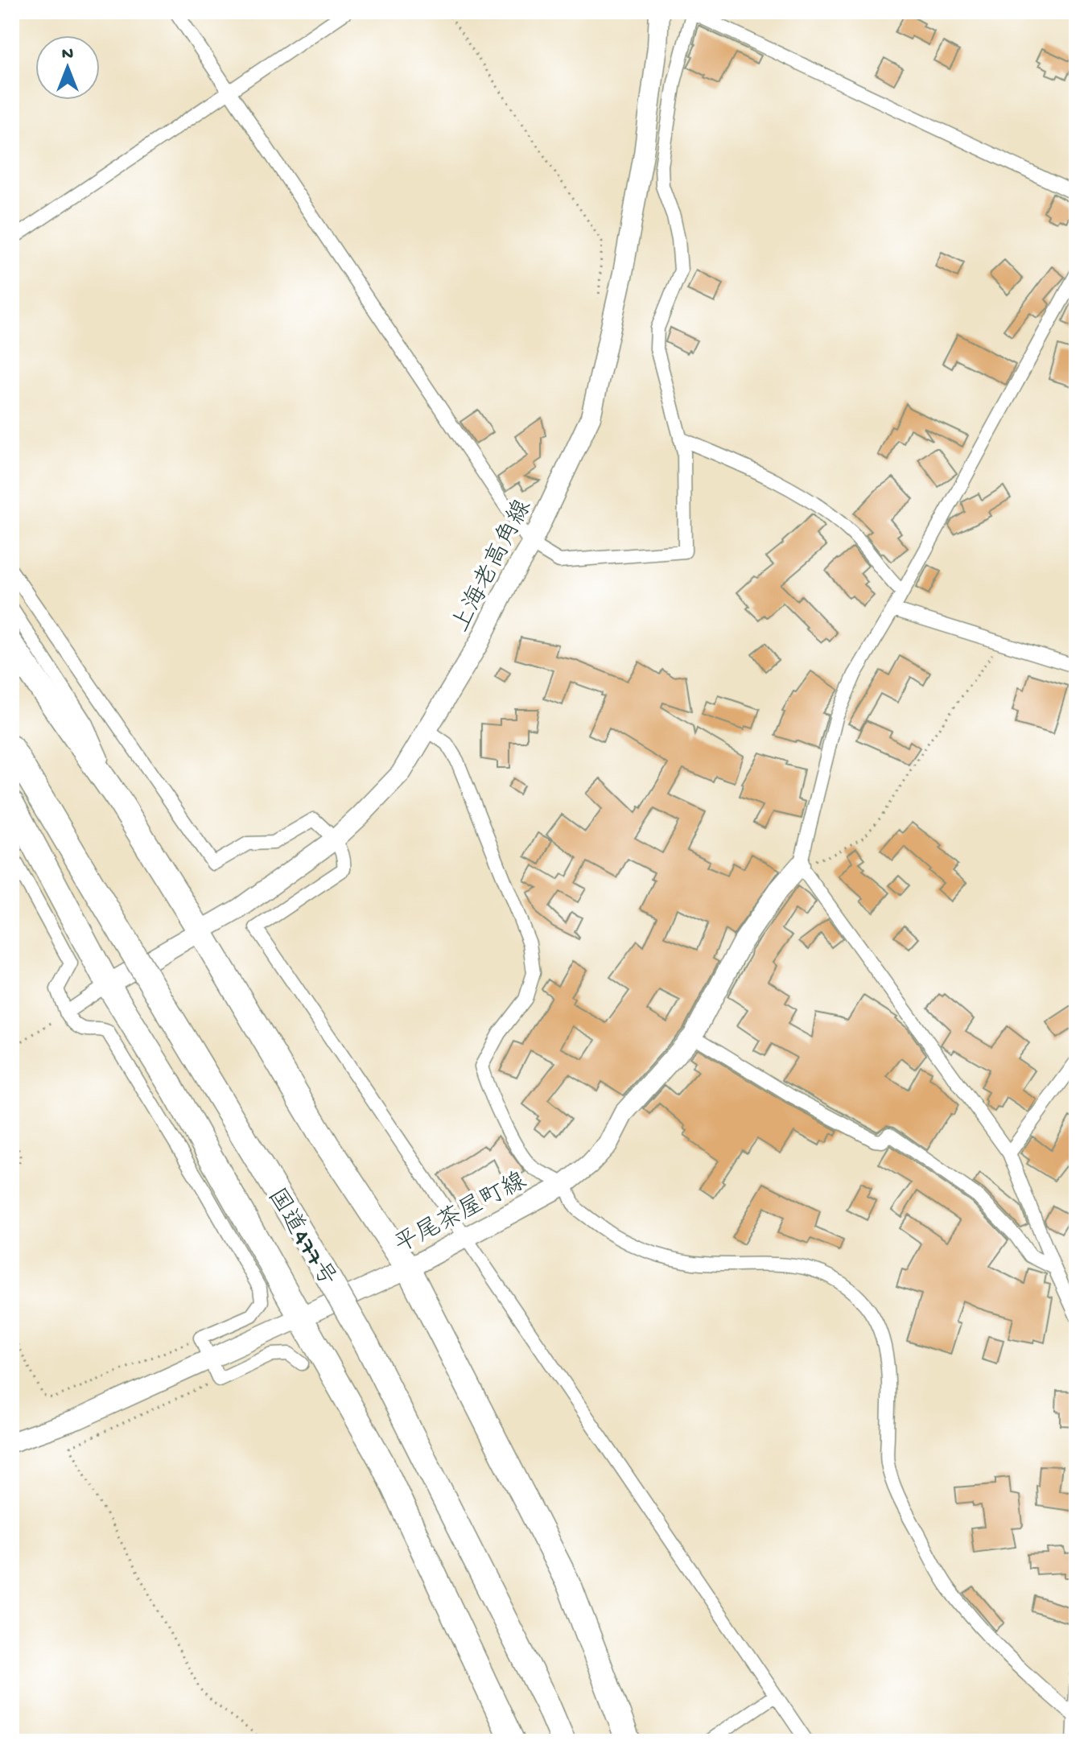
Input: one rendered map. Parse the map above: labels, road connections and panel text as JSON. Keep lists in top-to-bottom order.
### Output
{
  "streets": {
    "highway": ["国道477号"],
    "main road": ["上海老高角線", "平尾茶屋町線"]
  },
  "north": "top"
}
